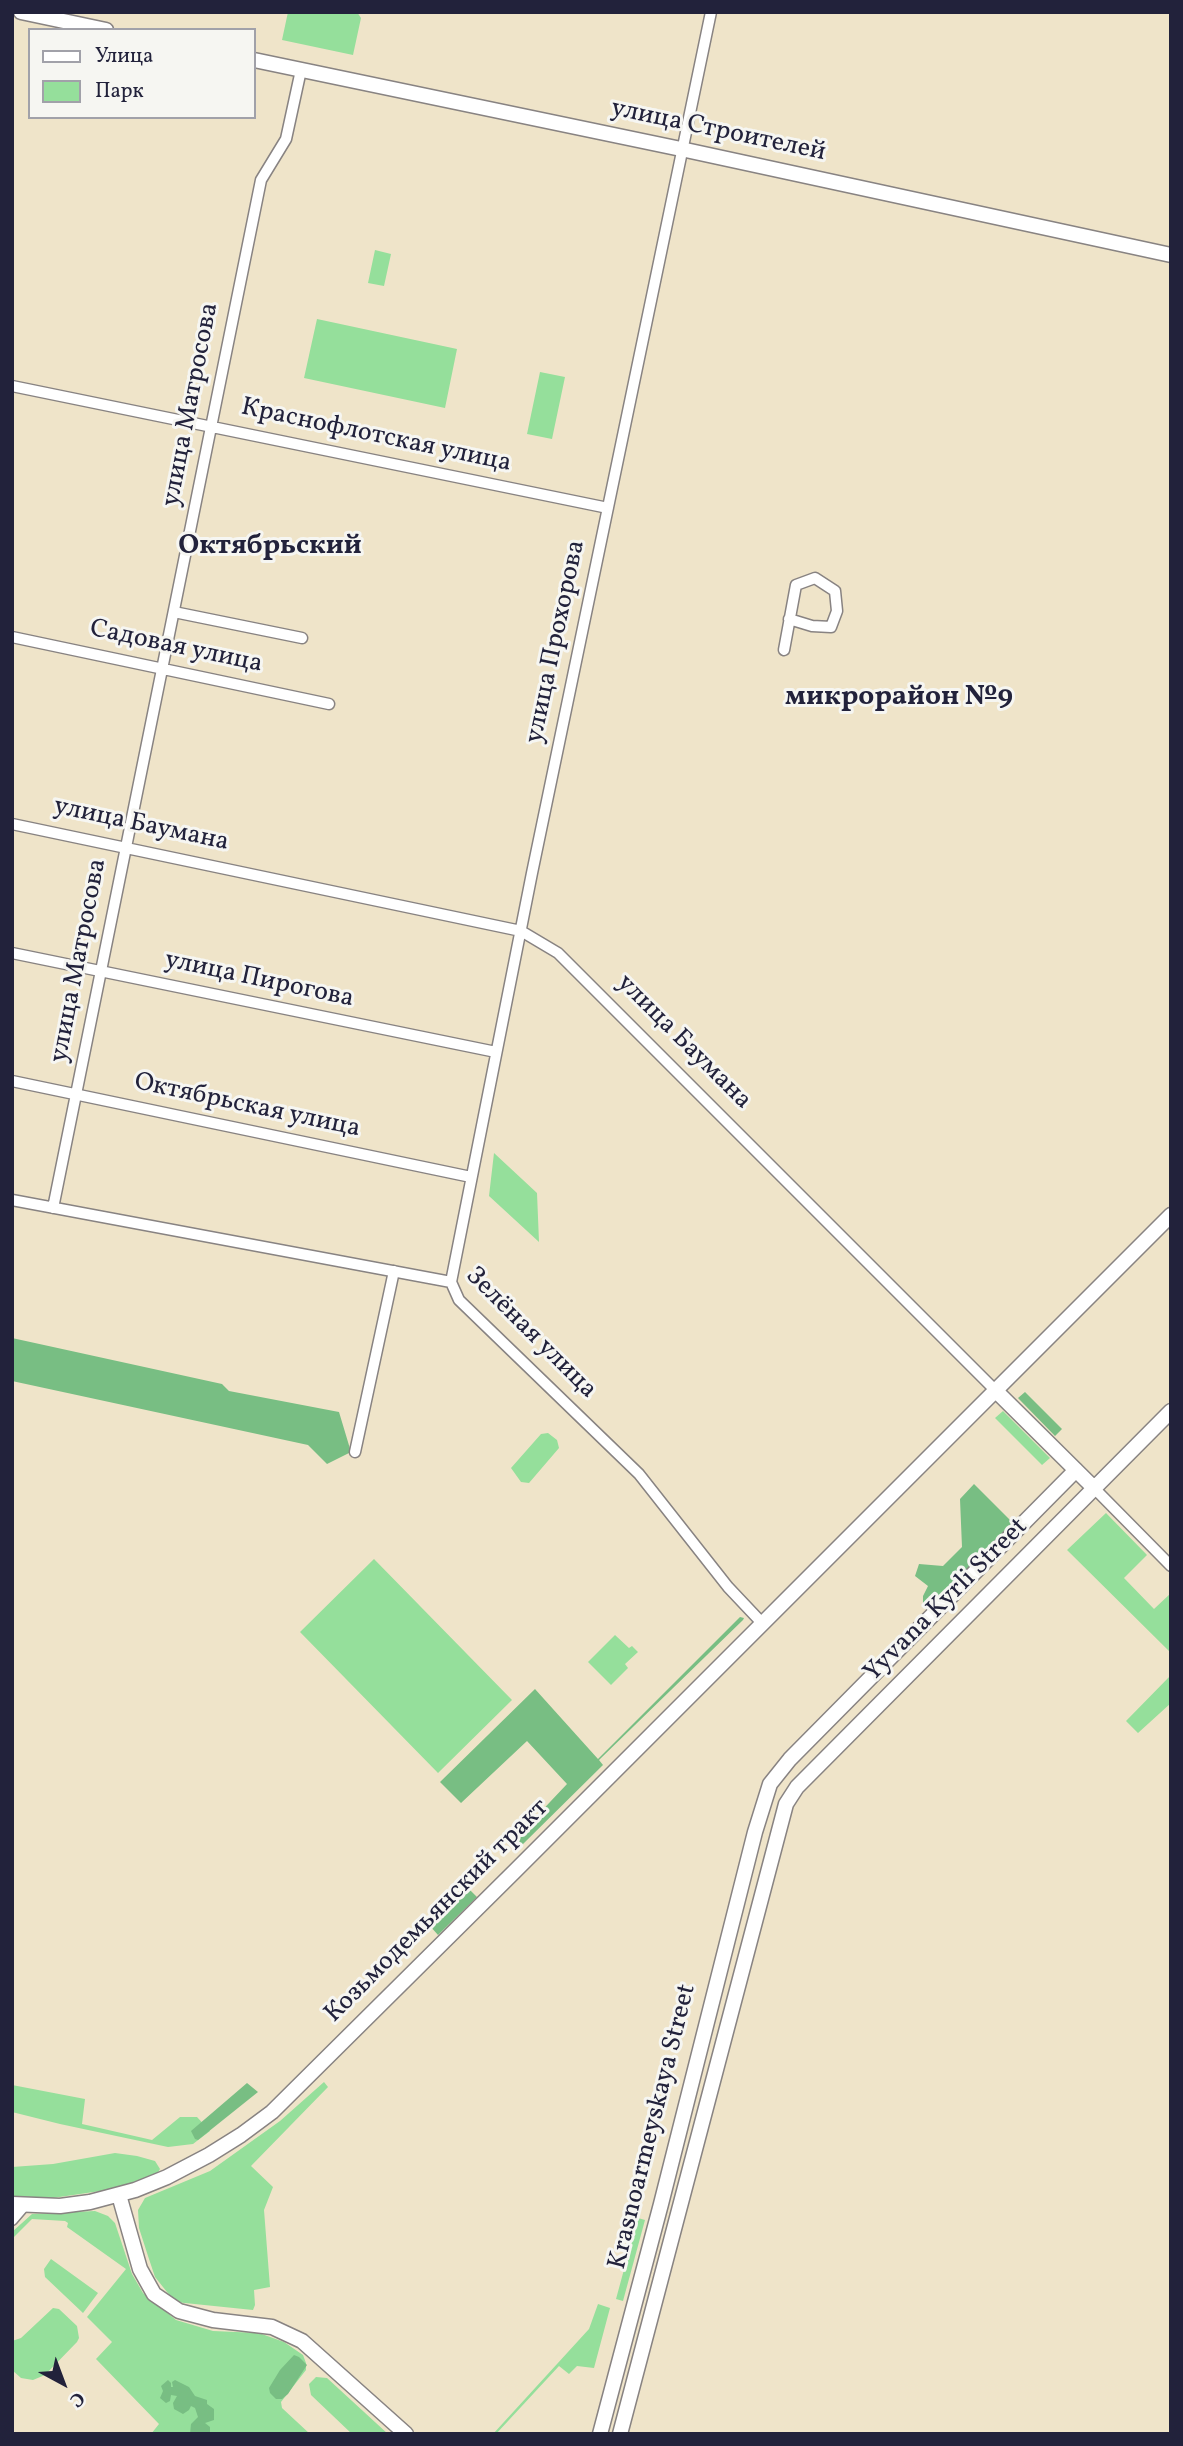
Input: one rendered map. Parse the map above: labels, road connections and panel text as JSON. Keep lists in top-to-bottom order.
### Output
{
  "streets": {
    "main road": [
      "улица Строителей",
      "улица Баумана",
      "Yyvana Kyrli Street",
      "Козьмодемьянский тракт",
      "Krasnoarmeyskaya Street"
    ],
    "street": [
      "улица Матросова",
      "Краснофлотская улица",
      "улица Прохорова",
      "Садовая улица",
      "улица Пирогова",
      "Октябрьская улица",
      "Зелёная улица"
    ]
  },
  "crossings": [
    ["улица Строителей", "улица Матросова"],
    ["улица Строителей", "улица Прохорова"],
    ["улица Матросова", "Краснофлотская улица"],
    ["улица Матросова", "Садовая улица"],
    ["улица Матросова", "улица Баумана"],
    ["улица Матросова", "улица Пирогова"],
    ["улица Матросова", "Октябрьская улица"],
    ["улица Матросова", "Зелёная улица"],
    ["Краснофлотская улица", "улица Прохорова"],
    ["улица Прохорова", "улица Баумана"],
    ["улица Прохорова", "улица Пирогова"],
    ["улица Прохорова", "Октябрьская улица"],
    ["улица Прохорова", "Зелёная улица"],
    ["улица Баумана", "Yyvana Kyrli Street"],
    ["Зелёная улица", "Козьмодемьянский тракт"],
    ["Yyvana Kyrli Street", "Krasnoarmeyskaya Street"]
  ],
  "districts": ["Октябрьский", "микрорайон №9"],
  "legend": ["Улица", "Парк"],
  "north": "bottom right"
}
